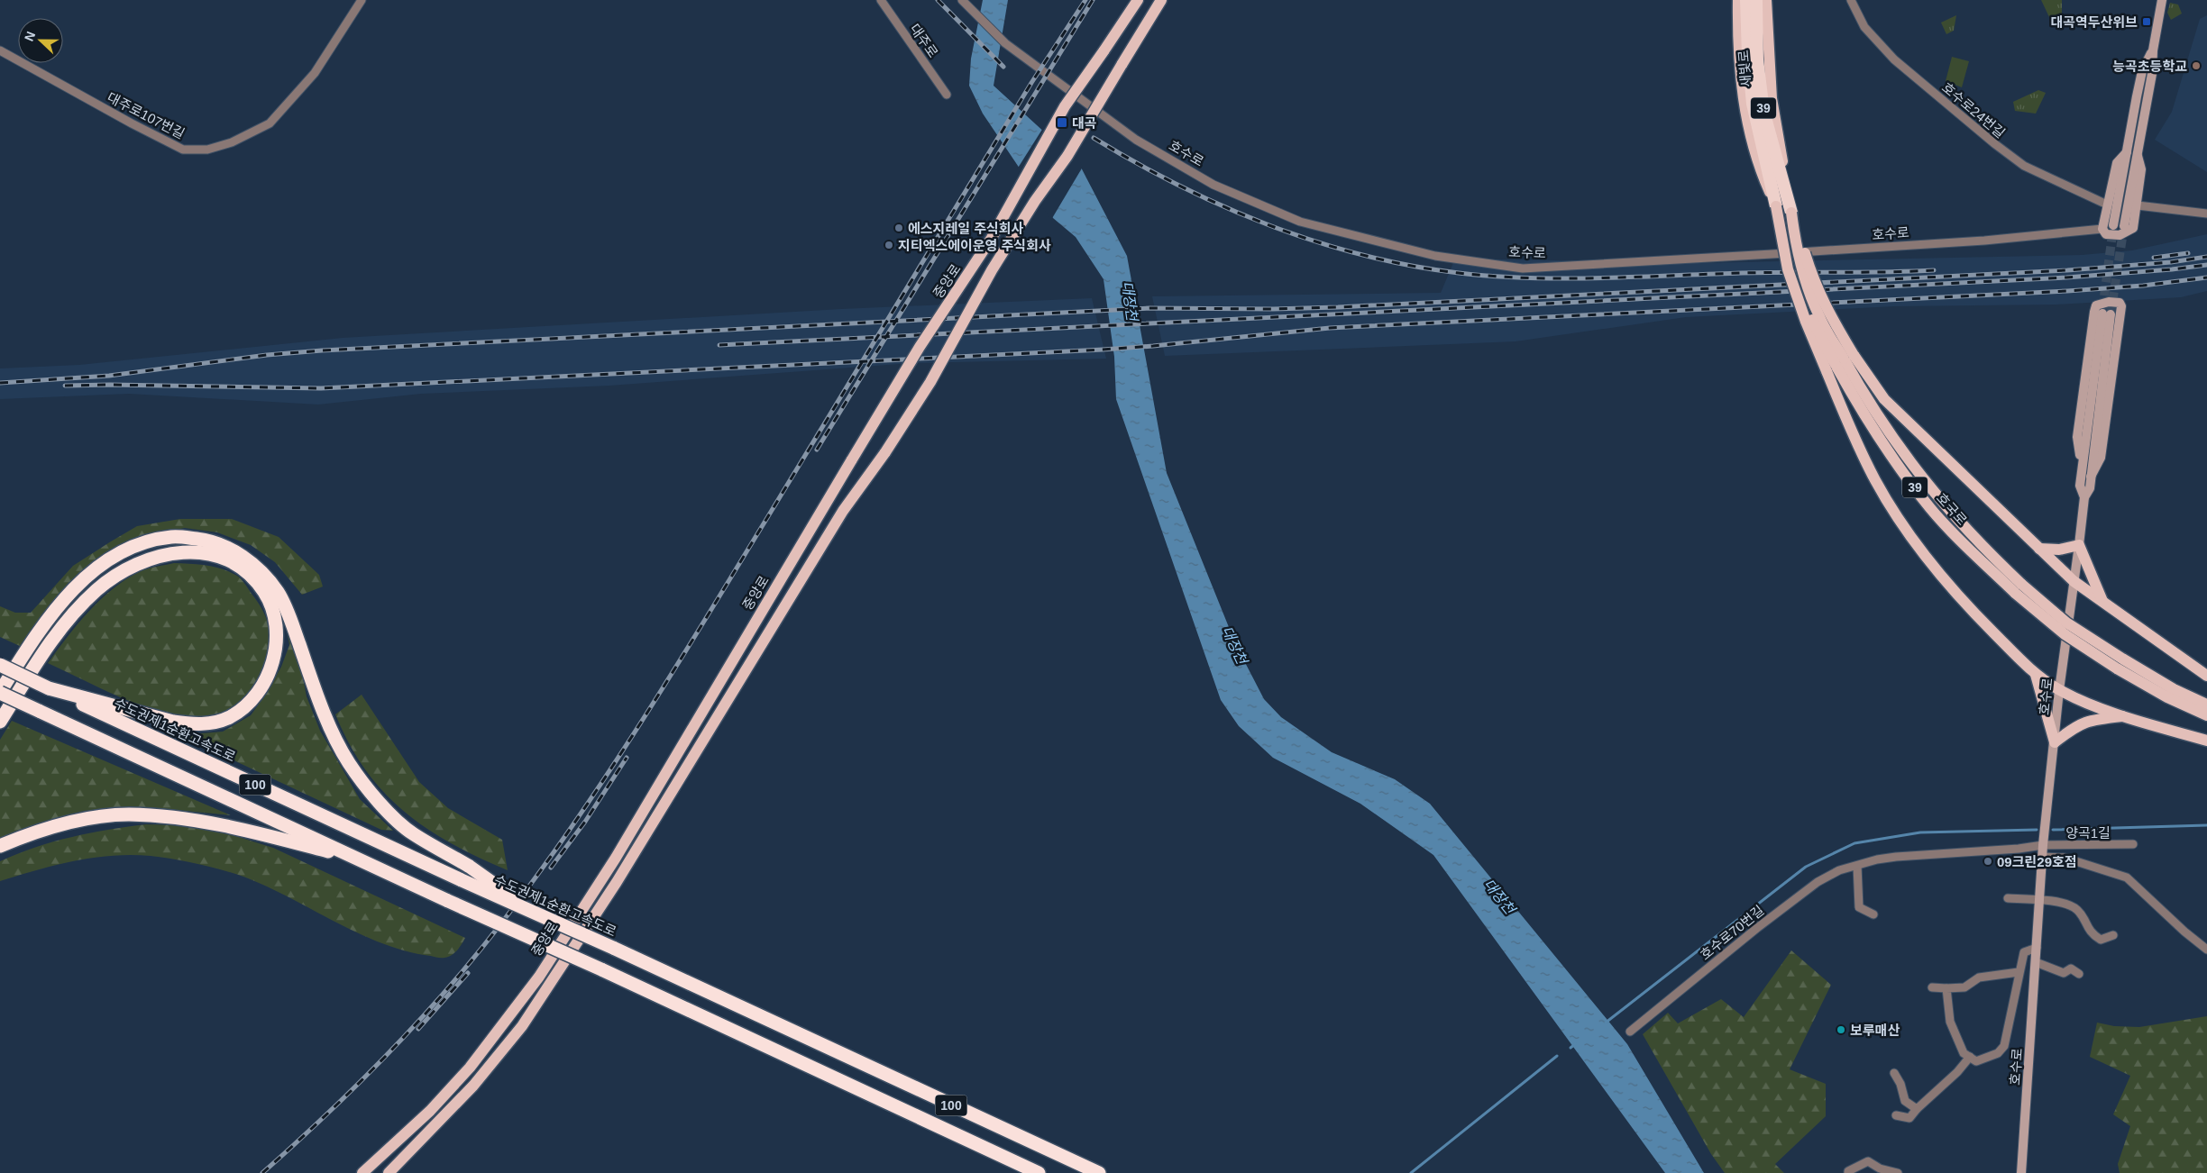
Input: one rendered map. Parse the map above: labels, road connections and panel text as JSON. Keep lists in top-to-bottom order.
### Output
{
  "streets": {
    "highway": [
      "새빛로",
      "39",
      "수도권제1순환고속도로",
      "100"
    ],
    "main road": ["호수로", "중앙로", "호국로"],
    "street": [
      "대주로",
      "호수로24번길",
      "대주로107번길",
      "양곡1길",
      "호수로70번길"
    ]
  },
  "crossings": [
    ["새빛로", "39"],
    ["39", "호국로"],
    ["호수로", "양곡1길"],
    ["호수로", "호수로70번길"],
    ["양곡1길", "호수로70번길"]
  ],
  "water": ["대장천"],
  "places": {
    "transit": ["대곡역두산위브", "대곡"],
    "other": [
      "능곡초등학교",
      "에스지레일 주식회사",
      "지티엑스에이운영 주식회사",
      "09크린29호점",
      "보루매산"
    ]
  },
  "north": "left"
}
